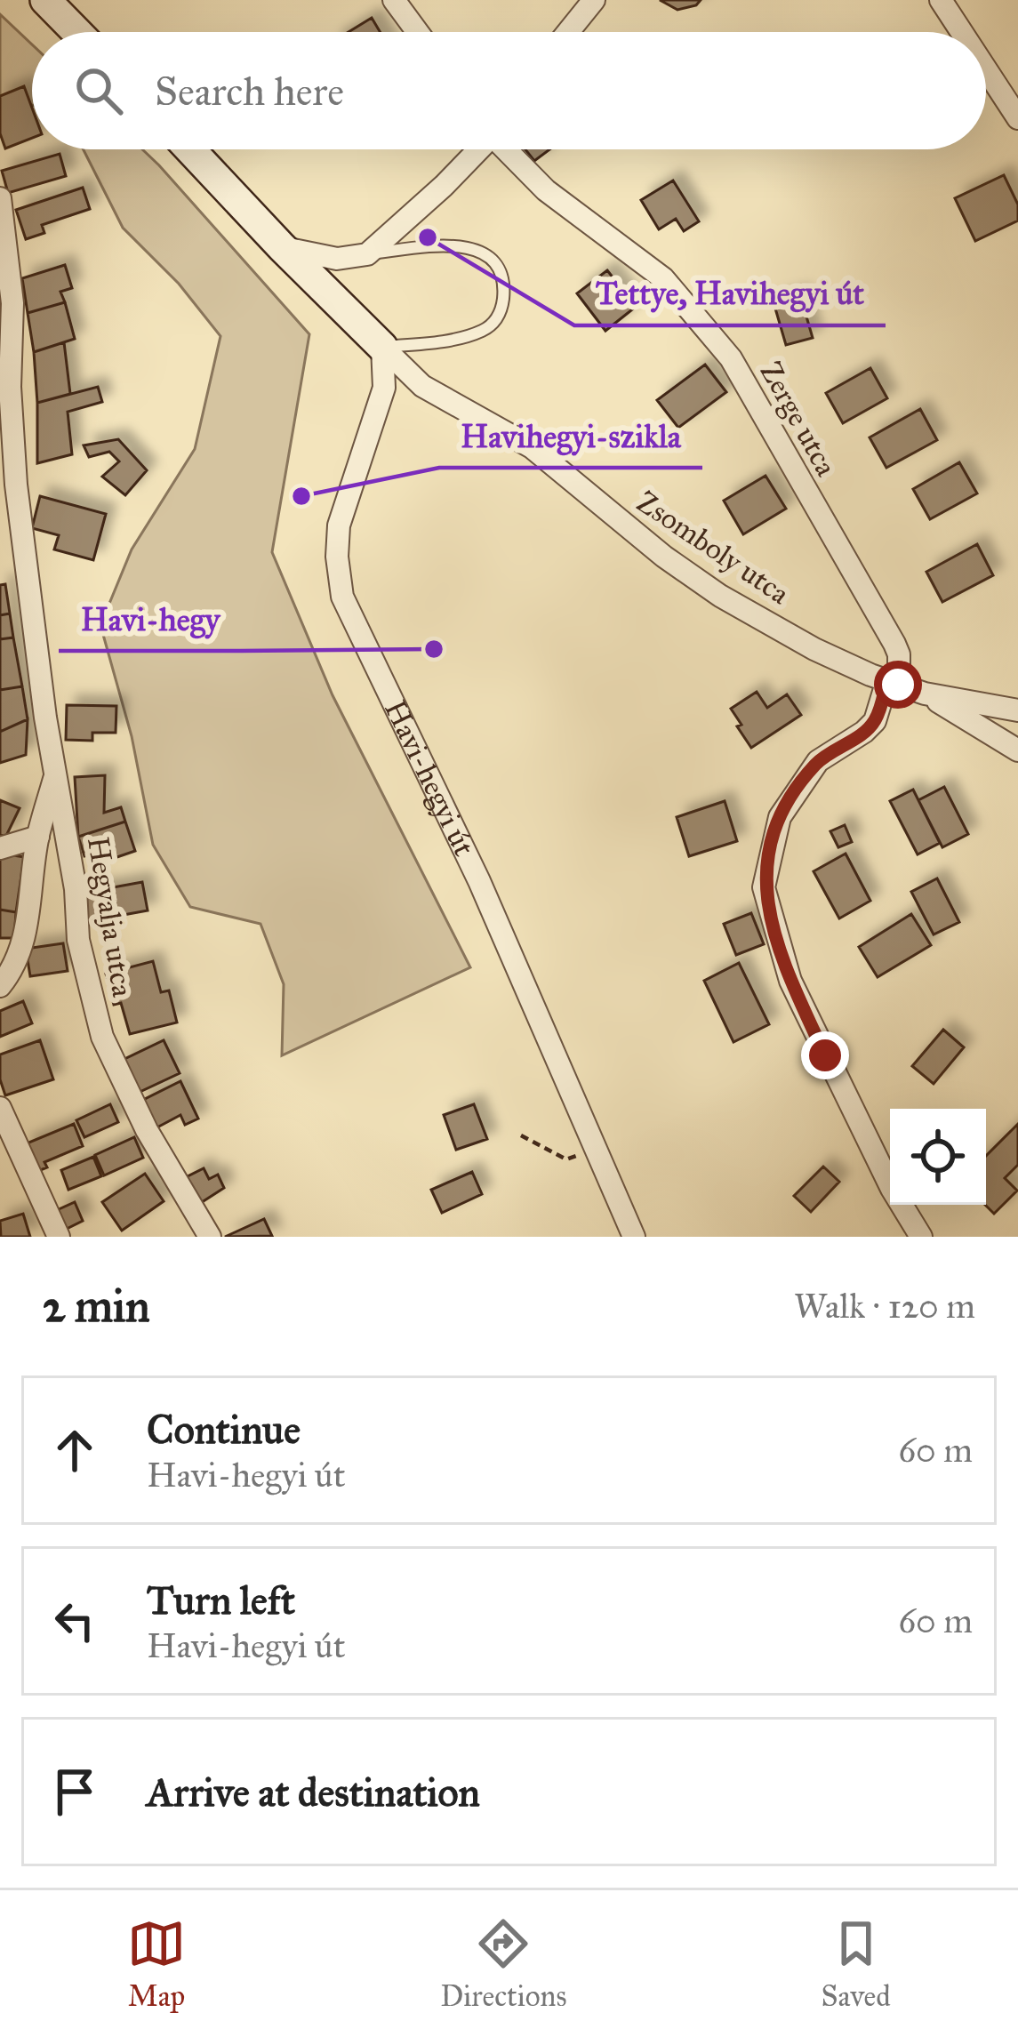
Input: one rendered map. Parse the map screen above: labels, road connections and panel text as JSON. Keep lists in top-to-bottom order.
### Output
{
  "streets": {
    "street": [
      "Zerge utca",
      "Zsomboly utca",
      "Havi-hegyi út",
      "Hegyalja utca"
    ]
  },
  "crossings": [
    ["Zerge utca", "Zsomboly utca"],
    ["Zsomboly utca", "Havi-hegyi út"]
  ],
  "places": ["Tettye, Havihegyi út", "Havihegyi-szikla", "Havi-hegy"],
  "page": {
    "search": "Search here",
    "heading": ["2 min", "Walk · 120 m"],
    "list": [
      ["Continue", "Havi-hegyi út", "60 m"],
      ["Turn left", "Havi-hegyi út", "60 m"],
      "Arrive at destination"
    ],
    "nav": ["Map", "Directions", "Saved"]
  }
}
